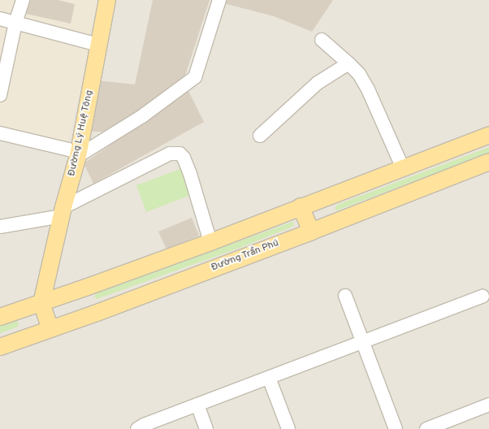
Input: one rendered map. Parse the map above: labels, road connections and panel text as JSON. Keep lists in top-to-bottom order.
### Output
{
  "streets": {
    "main road": ["Đường Lý Huệ Tông", "Đường Trần Phú"]
  }
}
